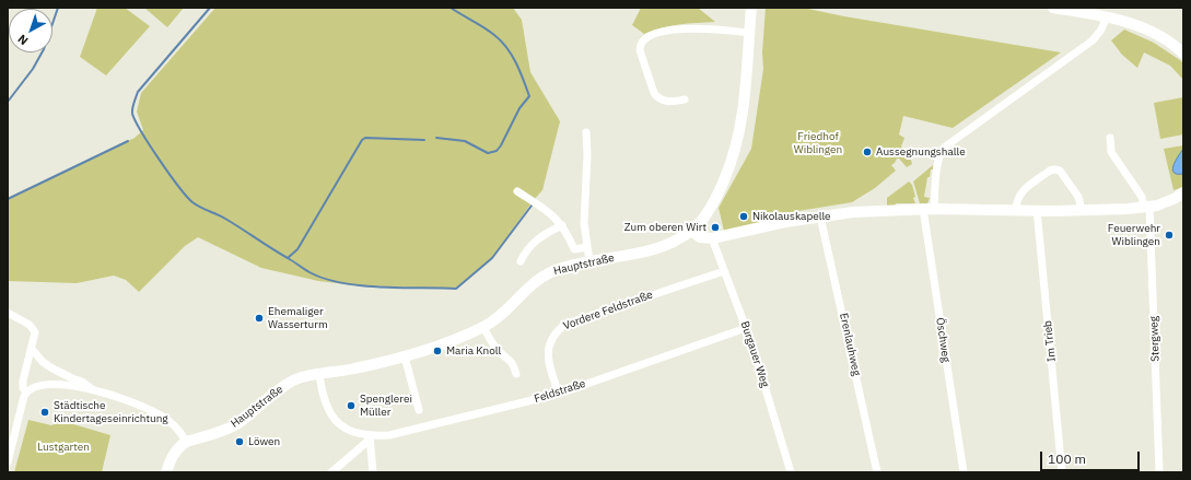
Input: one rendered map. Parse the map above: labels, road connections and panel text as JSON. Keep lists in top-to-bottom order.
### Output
{
  "streets": {
    "main road": ["Hauptstraße"],
    "street": [
      "Vordere Feldstraße",
      "Stergweg",
      "Öschweg",
      "Im Trieb",
      "Erenlauhweg",
      "Burgauer Weg",
      "Feldstraße"
    ]
  },
  "crossings": [
    ["Hauptstraße", "Feldstraße"],
    ["Vordere Feldstraße", "Burgauer Weg"],
    ["Vordere Feldstraße", "Feldstraße"],
    ["Burgauer Weg", "Feldstraße"]
  ],
  "parks": ["Friedhof Wiblingen", "Lustgarten"],
  "places": [
    "Aussegnungshalle",
    "Nikolauskapelle",
    "Zum oberen Wirt",
    "Feuerwehr Wiblingen",
    "Ehemaliger Wasserturm",
    "Maria Knoll",
    "Spenglerei Müller",
    "Städtische Kindertageseinrichtung",
    "Löwen"
  ],
  "scale_bar": "100 m",
  "north": "bottom left"
}
